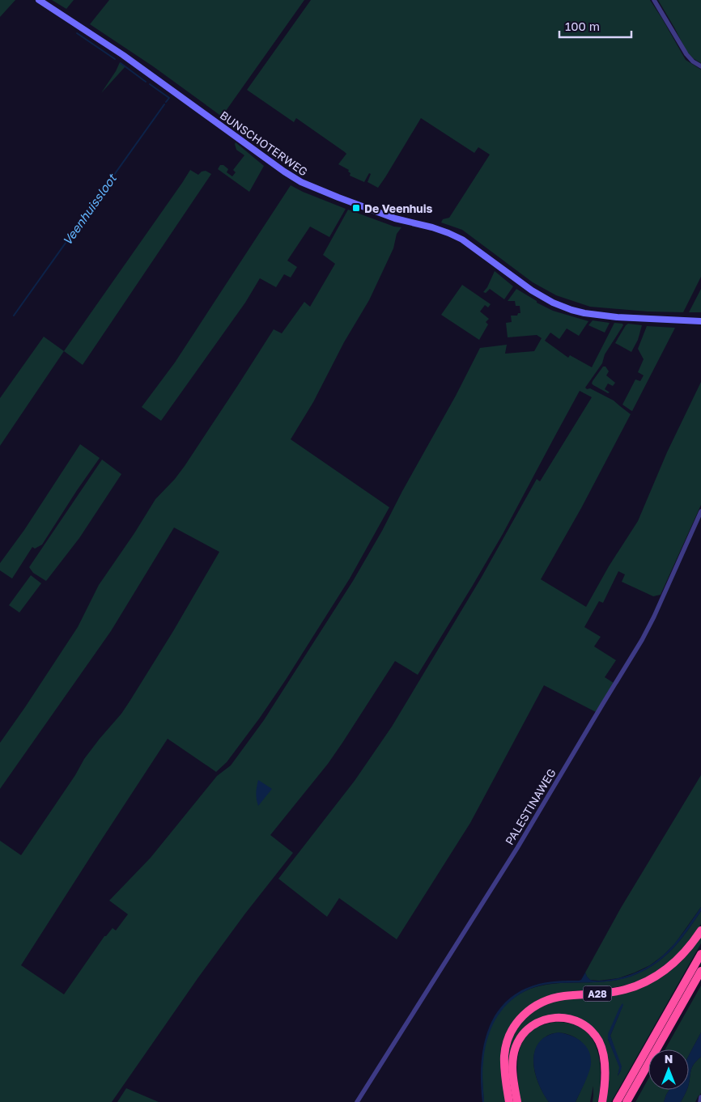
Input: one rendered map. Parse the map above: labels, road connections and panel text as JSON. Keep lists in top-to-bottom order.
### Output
{
  "streets": {
    "highway": ["A28"],
    "main road": ["BUNSCHOTERWEG"],
    "street": ["PALESTINAWEG"]
  },
  "water": ["Veenhuissloot"],
  "places": {
    "transit": ["De Veenhuis"]
  },
  "scale_bar": "100 m",
  "north": "top"
}
